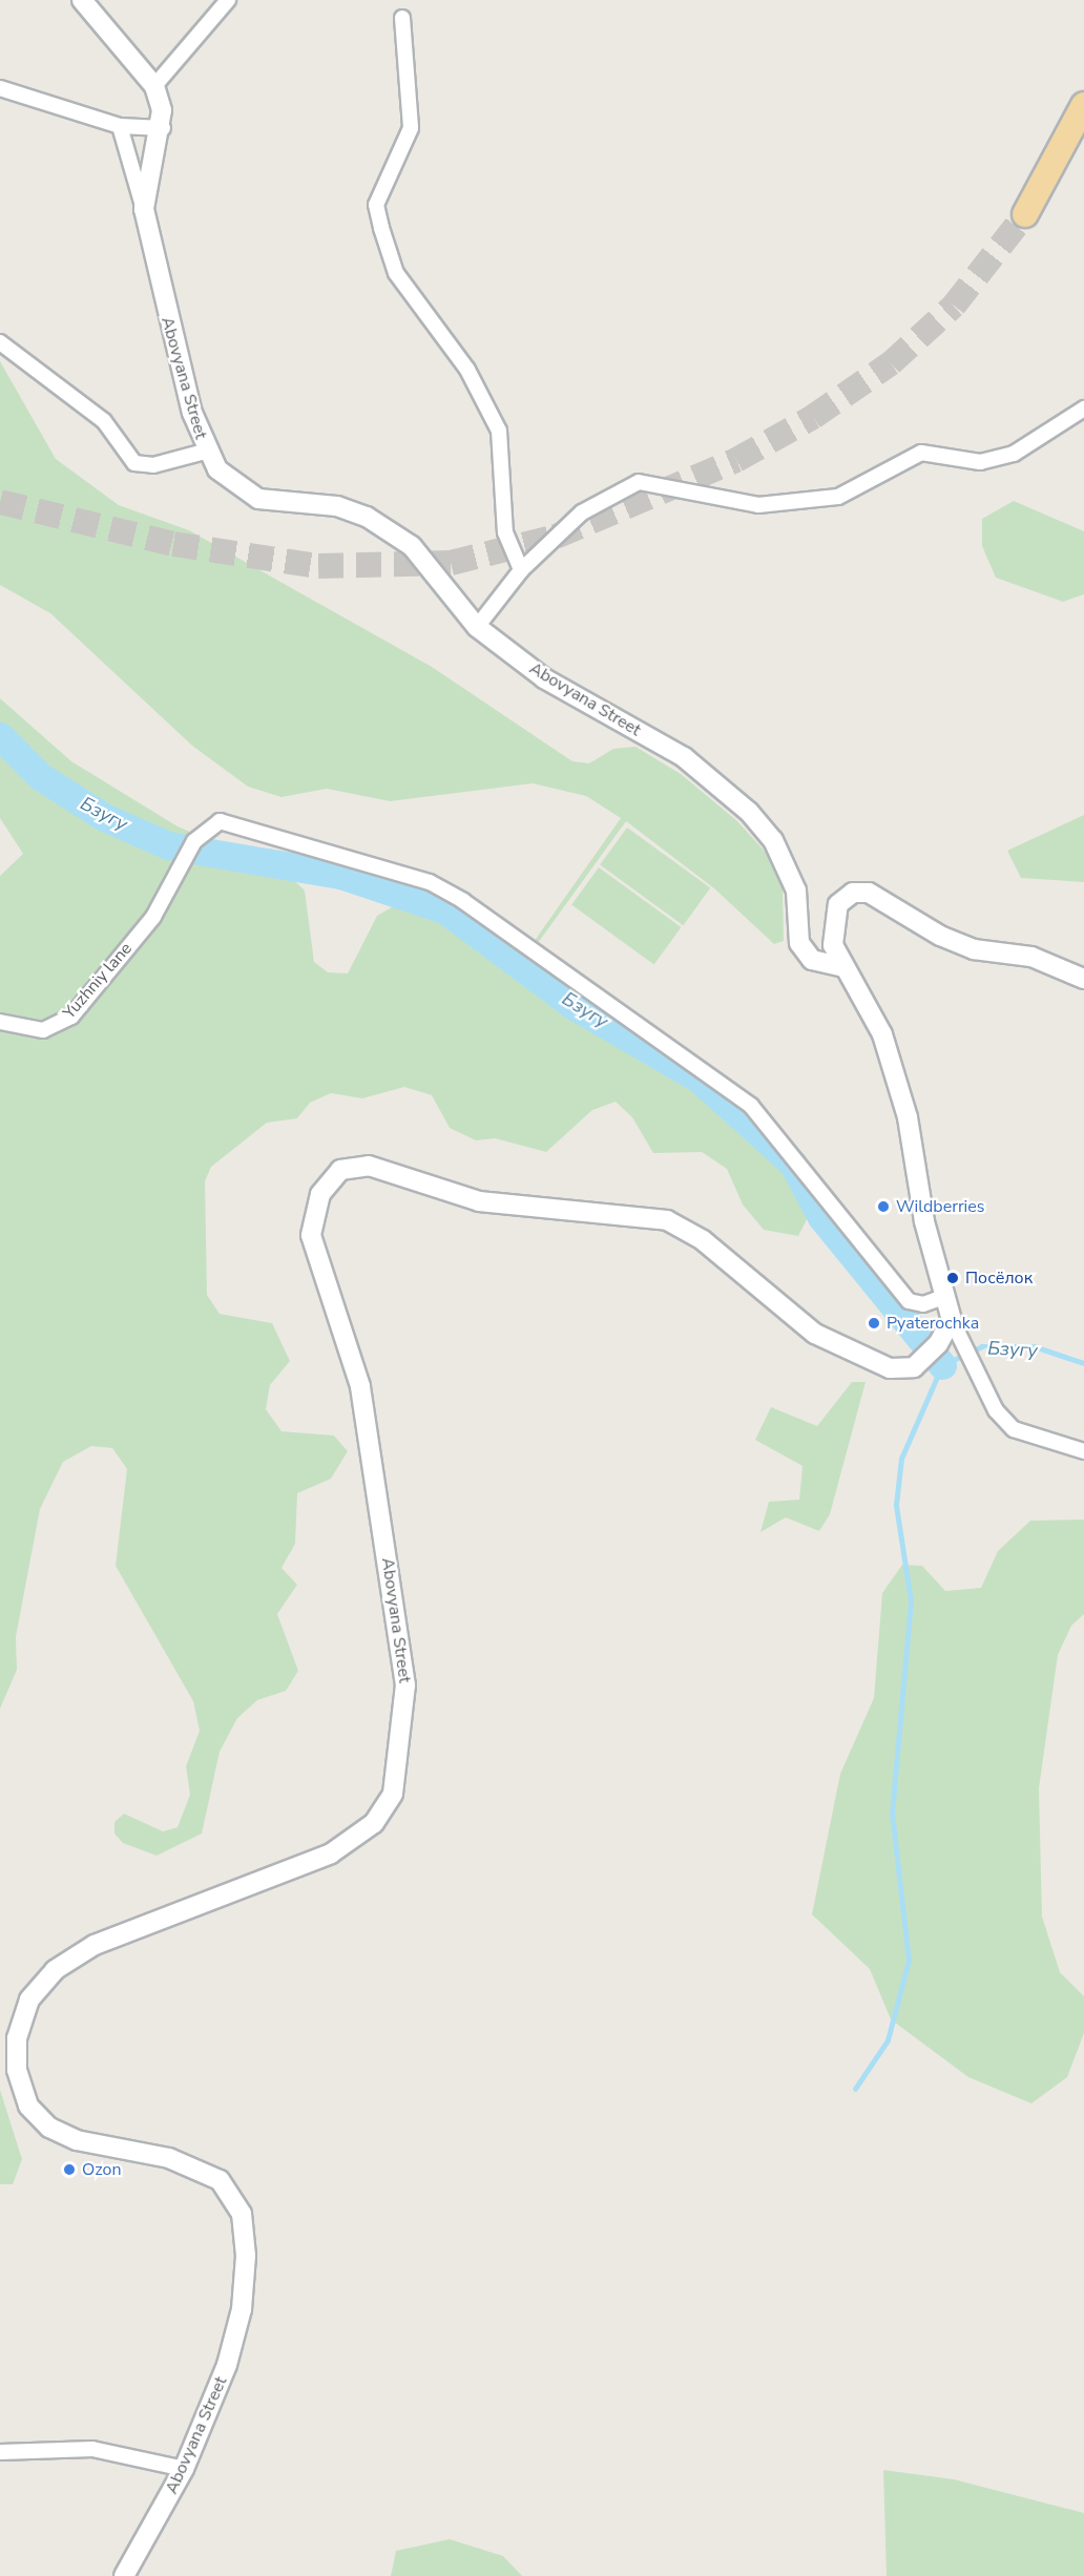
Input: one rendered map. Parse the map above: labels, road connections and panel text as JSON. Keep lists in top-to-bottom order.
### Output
{
  "streets": {
    "street": ["Abovyana Street", "Yuzhniy lane"]
  },
  "water": ["Бзугу"],
  "places": [
    "Wildberries",
    "Посёлок",
    "Pyaterochka",
    "Ozon"
  ]
}
